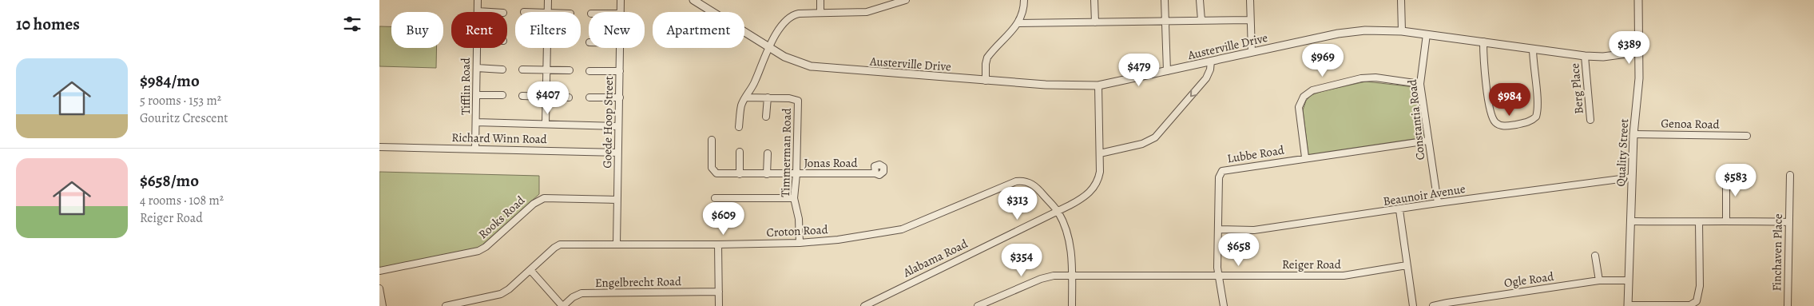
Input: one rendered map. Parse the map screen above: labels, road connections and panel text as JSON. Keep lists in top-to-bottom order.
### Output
{
  "streets": {
    "street": [
      "Austerville Drive",
      "Tifflin Road",
      "Berg Place",
      "Constantia Road",
      "Goede Hoop Street",
      "Genoa Road",
      "Richard Winn Road",
      "Timmerman Road",
      "Quality Street",
      "Lubbe Road",
      "Jonas Road",
      "Beaunoir Avenue",
      "Rooks Road",
      "Croton Road",
      "Finchaven Place",
      "Alabama Road",
      "Reiger Road",
      "Ogle Road",
      "Engelbrecht Road"
    ]
  },
  "crossings": [
    ["Austerville Drive", "Berg Place"],
    ["Austerville Drive", "Constantia Road"],
    ["Austerville Drive", "Quality Street"],
    ["Austerville Drive", "Alabama Road"],
    ["Tifflin Road", "Richard Winn Road"],
    ["Constantia Road", "Lubbe Road"],
    ["Constantia Road", "Beaunoir Avenue"],
    ["Goede Hoop Street", "Richard Winn Road"],
    ["Goede Hoop Street", "Rooks Road"],
    ["Goede Hoop Street", "Croton Road"],
    ["Genoa Road", "Quality Street"],
    ["Timmerman Road", "Jonas Road"],
    ["Timmerman Road", "Croton Road"],
    ["Quality Street", "Beaunoir Avenue"],
    ["Quality Street", "Ogle Road"],
    ["Lubbe Road", "Beaunoir Avenue"],
    ["Lubbe Road", "Reiger Road"],
    ["Croton Road", "Alabama Road"]
  ],
  "page": {
    "heading": "10 homes",
    "chip": [
      "Buy",
      "Rent",
      "Filters",
      "New",
      "Apartment"
    ],
    "price": [
      "$389",
      "$969",
      "$479",
      "$407",
      "$984",
      "$583",
      "$313",
      "$609",
      "$658",
      "$354"
    ],
    "list": [
      {
        "name": "$984/mo",
        "note": "5 rooms · 153 m² · Gouritz Crescent"
      },
      {
        "name": "$658/mo",
        "note": "4 rooms · 108 m² · Reiger Road"
      }
    ]
  }
}
